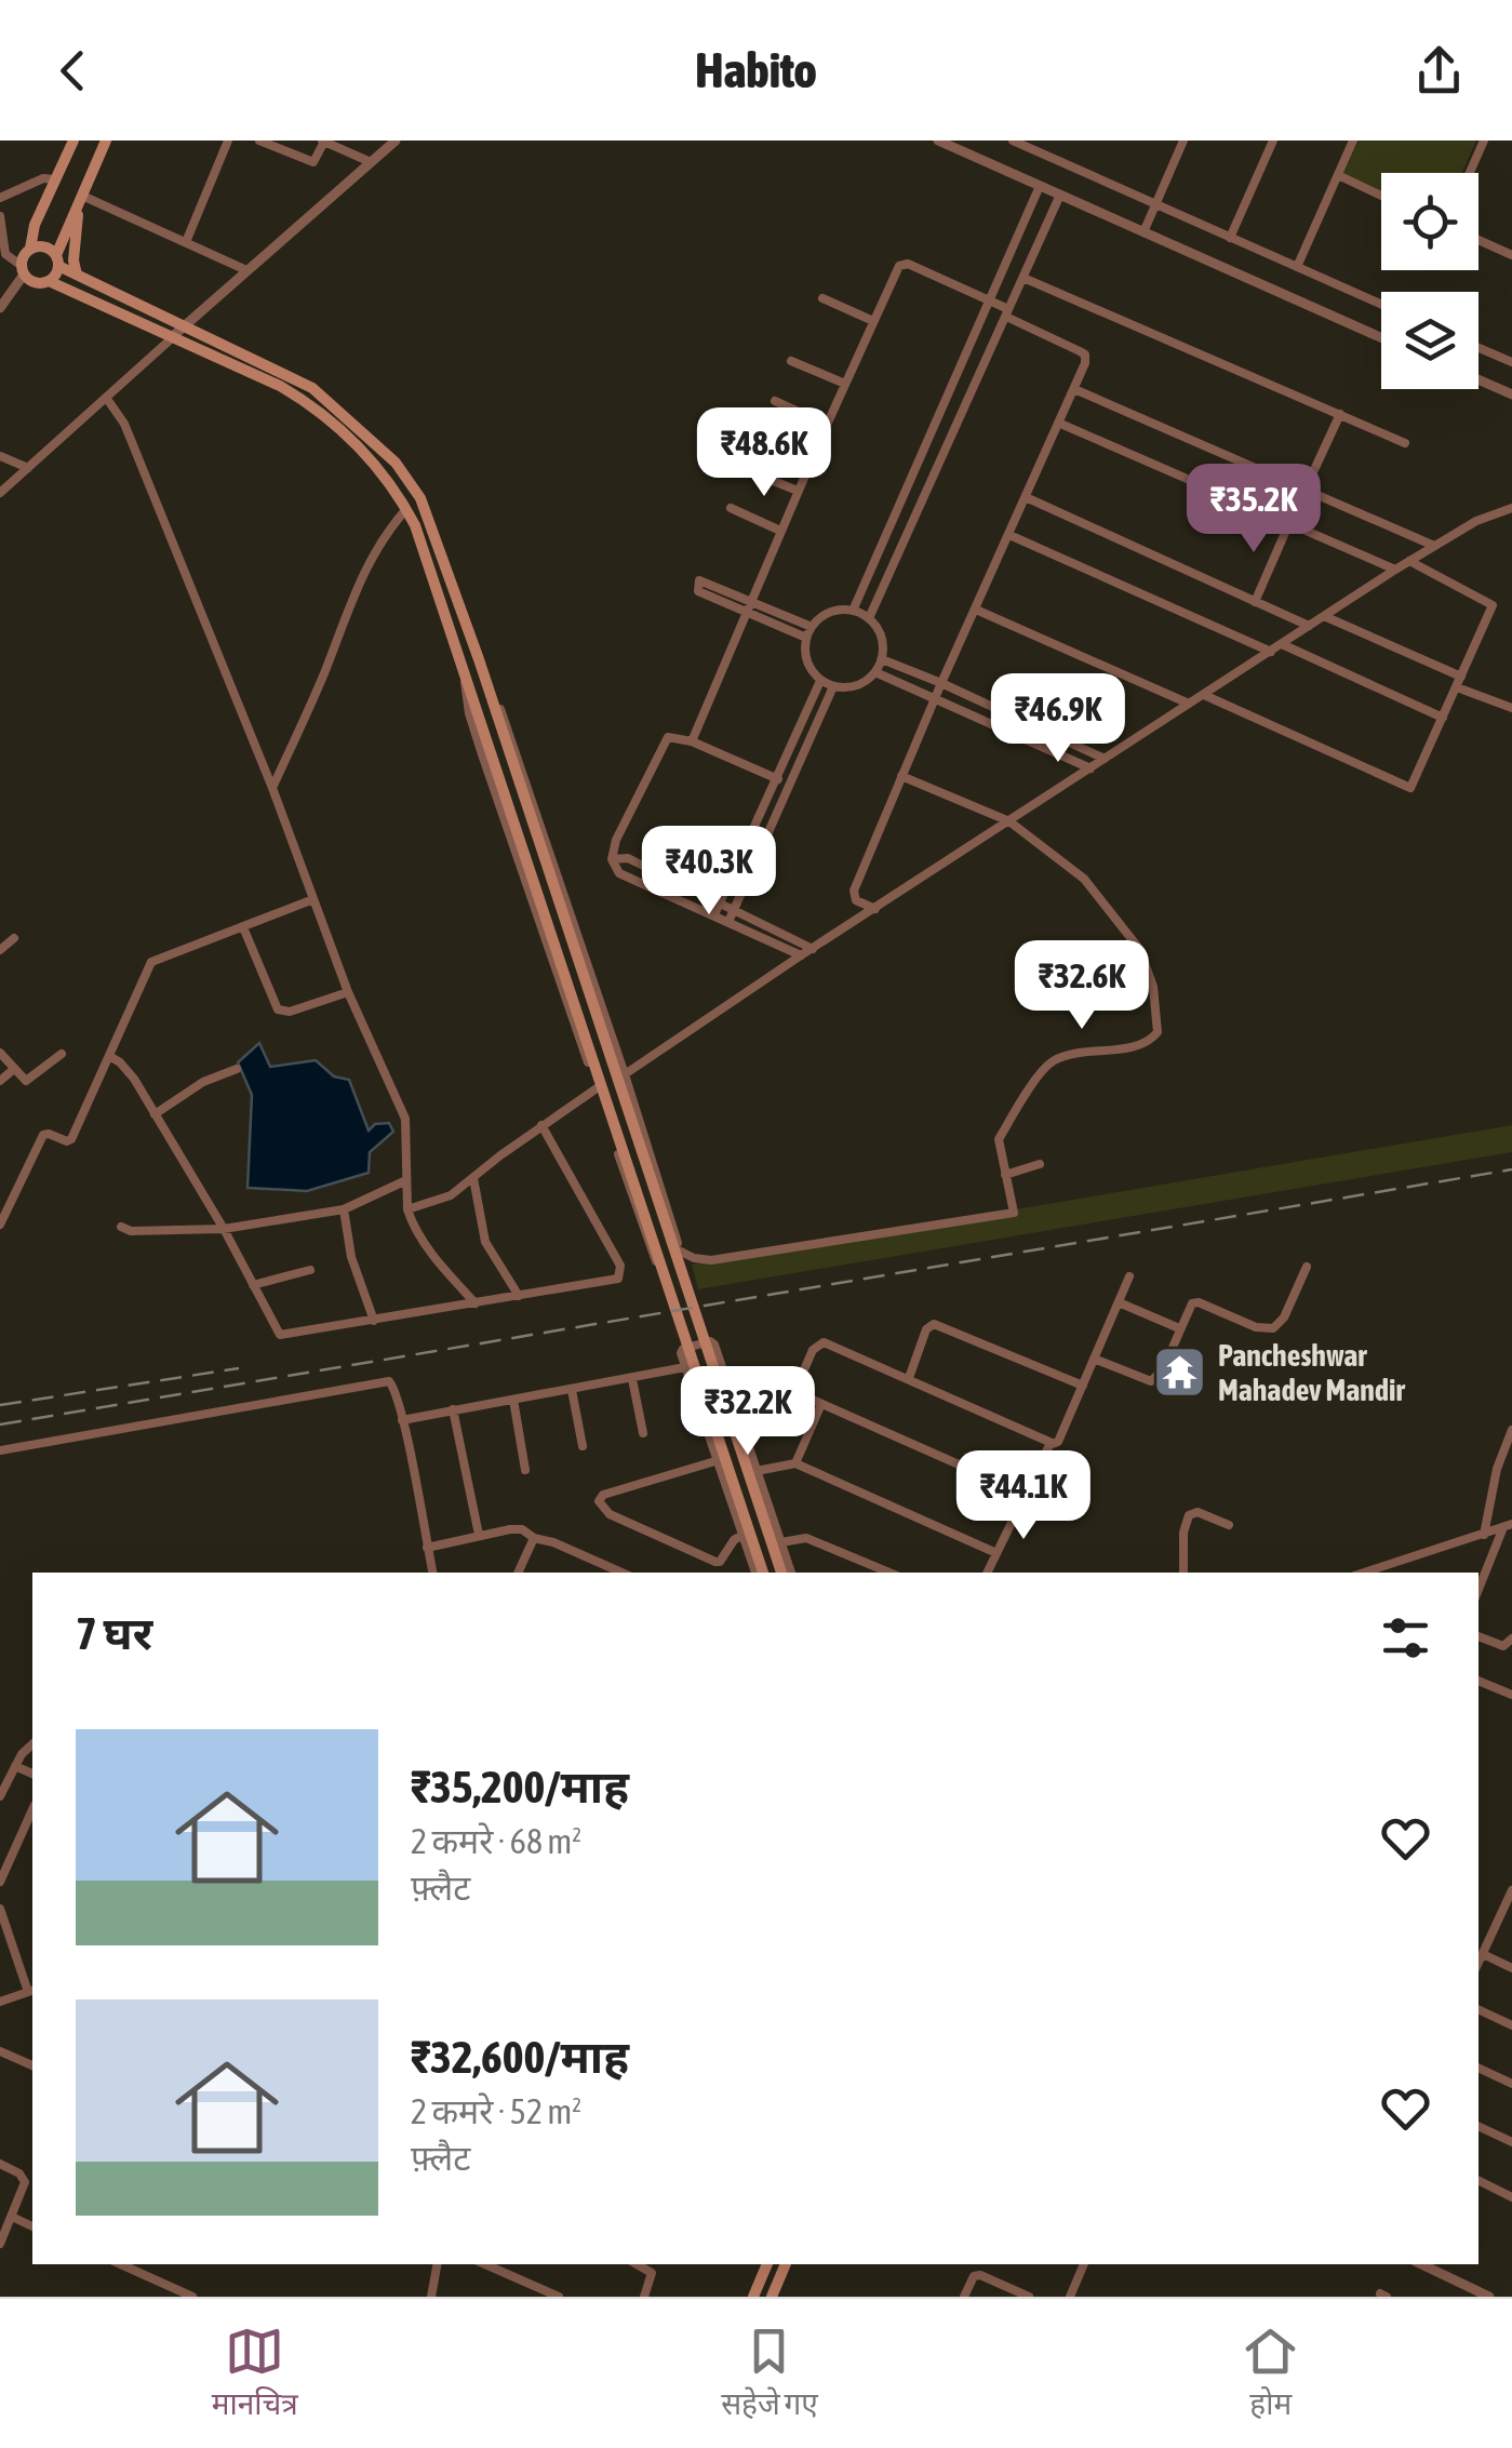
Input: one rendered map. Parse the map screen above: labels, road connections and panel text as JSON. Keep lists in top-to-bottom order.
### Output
{
  "places": {
    "temple": ["Pancheshwar Mahadev Mandir"]
  },
  "page": {
    "header": "Habito",
    "price": [
      "₹48.6K",
      "₹35.2K",
      "₹46.9K",
      "₹40.3K",
      "₹32.6K",
      "₹32.2K",
      "₹44.1K"
    ],
    "heading": "7 घर",
    "list": [
      {
        "name": "₹35,200/माह",
        "note": "2 कमरे · 68 m² · फ़्लैट"
      },
      {
        "name": "₹32,600/माह",
        "note": "2 कमरे · 52 m² · फ़्लैट"
      }
    ],
    "tabs": ["मानचित्र", "सहेजे गए", "होम"]
  }
}
